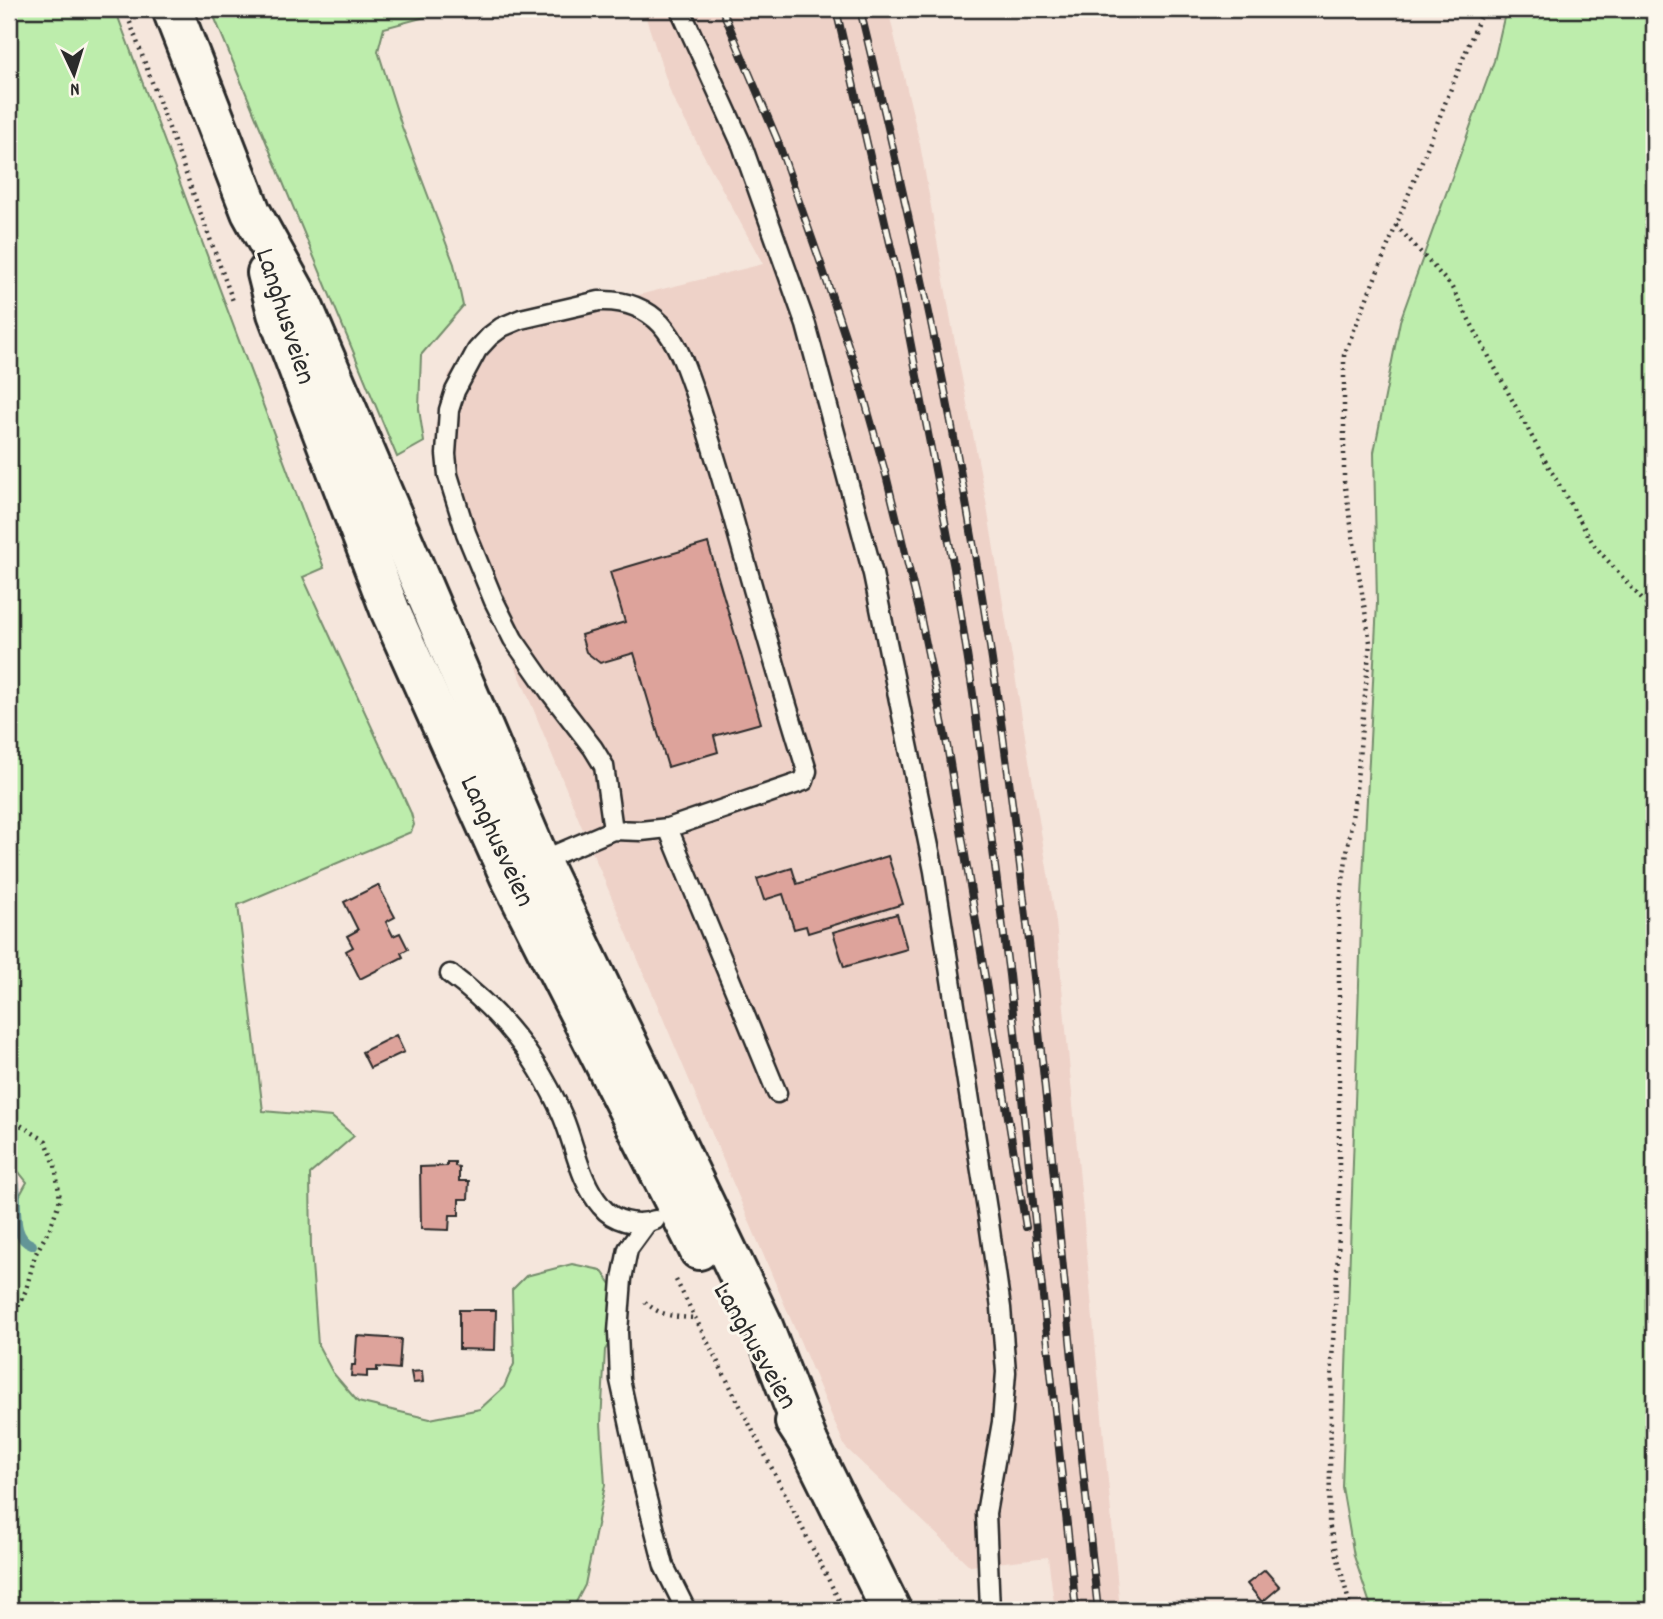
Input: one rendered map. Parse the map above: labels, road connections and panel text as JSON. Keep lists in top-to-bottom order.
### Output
{
  "streets": {
    "main road": ["Langhusveien"]
  },
  "north": "bottom"
}
